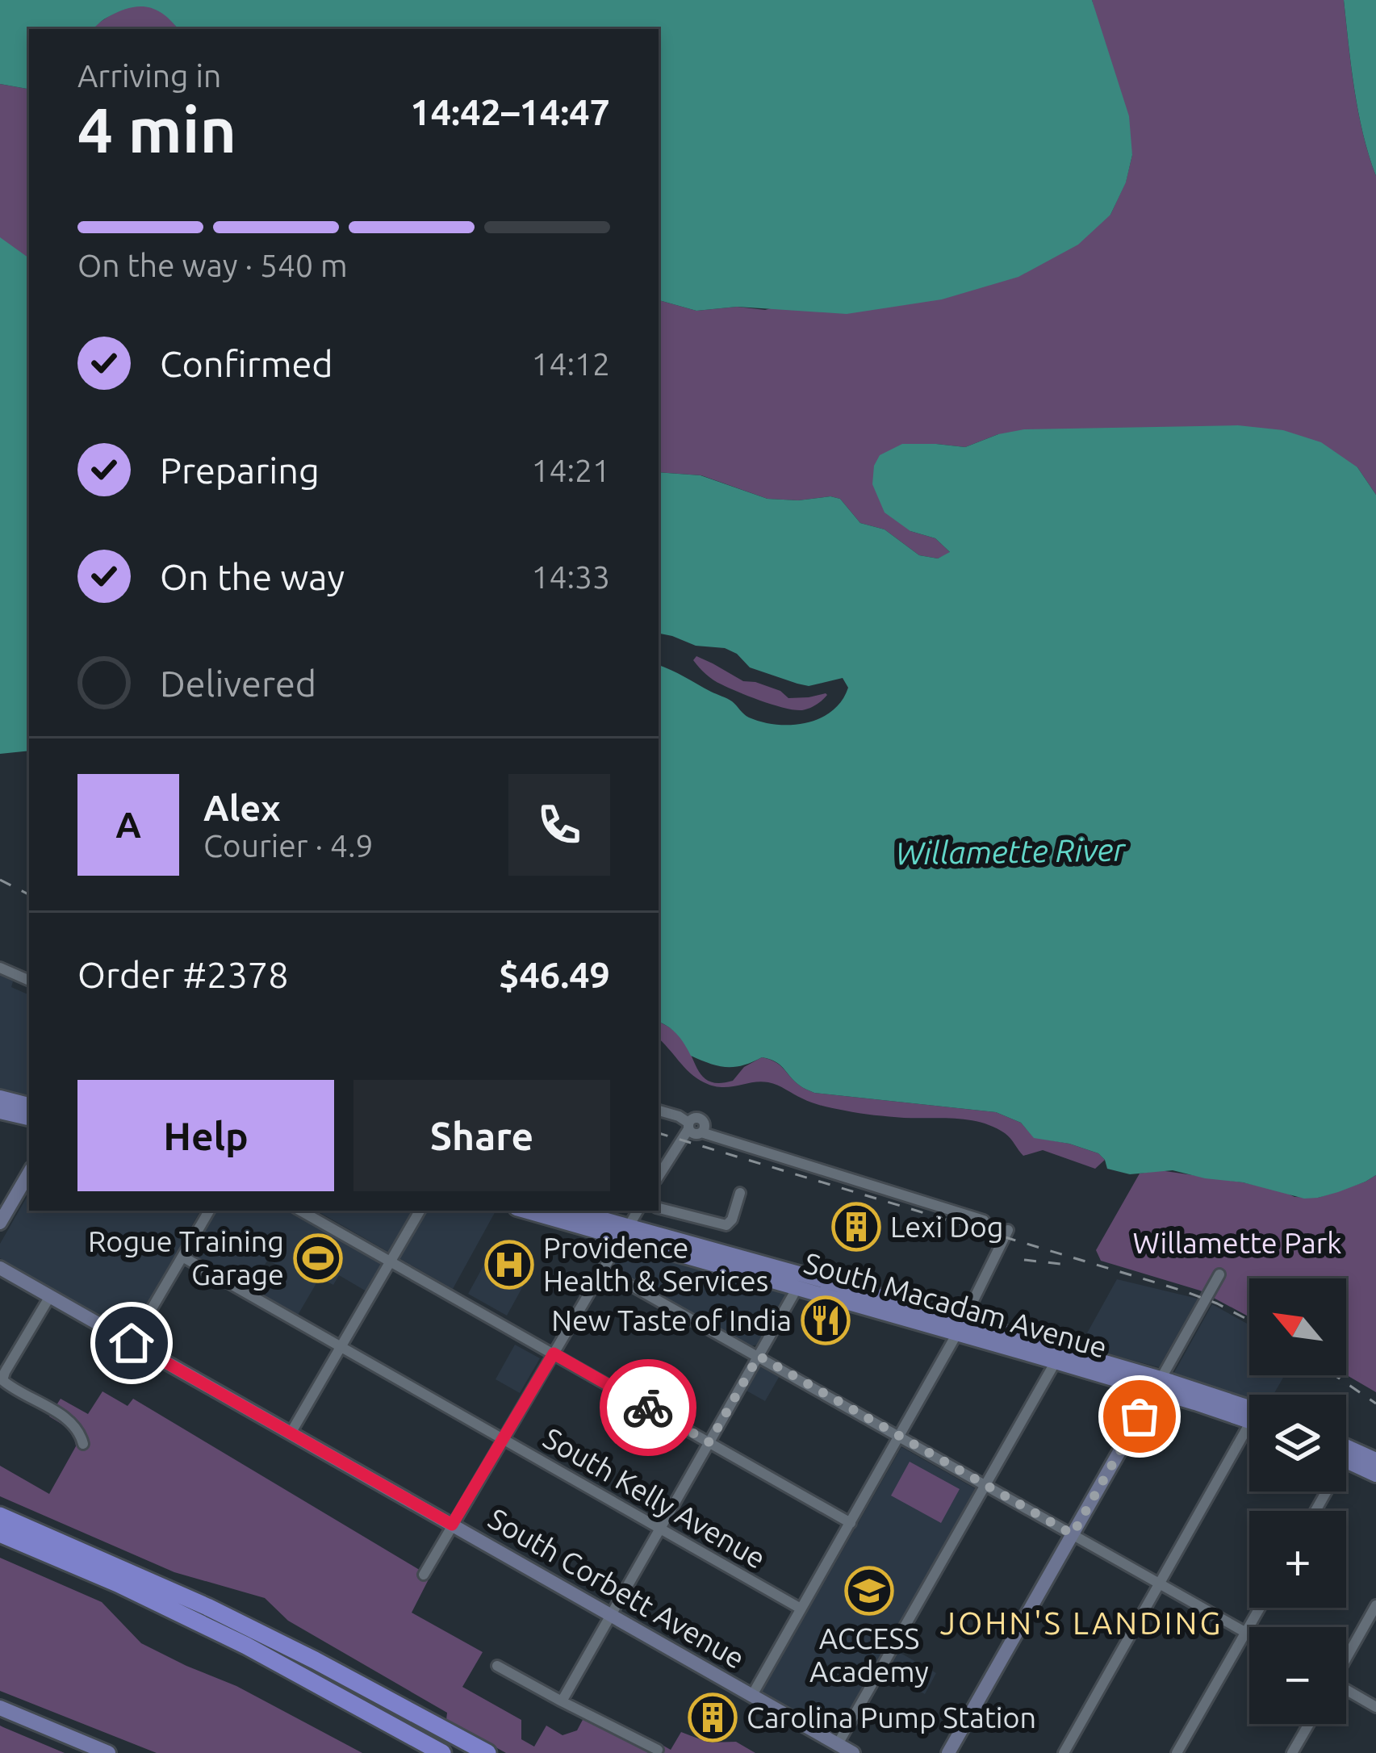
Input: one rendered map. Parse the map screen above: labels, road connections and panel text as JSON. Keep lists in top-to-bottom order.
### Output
{
  "streets": {
    "main road": ["South Macadam Avenue"],
    "street": ["South Kelly Avenue", "South Corbett Avenue"]
  },
  "districts": ["JOHN'S LANDING"],
  "water": ["Willamette River"],
  "parks": ["Willamette Park"],
  "places": {
    "building": ["Lexi Dog", "Carolina Pump Station"],
    "sports": ["Rogue Training Garage"],
    "hospital": ["Providence Health & Services"],
    "restaurant": ["New Taste of India"],
    "school or university": ["ACCESS Academy"]
  },
  "north": "top left",
  "page": {
    "heading": ["4 min", "Arriving in", "14:42–14:47"],
    "panel": [
      "Alex",
      "Courier · 4.9",
      "Order #2378",
      "$46.49"
    ],
    "bar": "On the way · 540 m",
    "list": [
      ["Confirmed", "14:12"],
      ["Preparing", "14:21"],
      ["On the way", "14:33"],
      "Delivered"
    ],
    "round": "A",
    "buttons": ["Help", "Share"],
    "map_buttons": ["+", "−"]
  }
}
